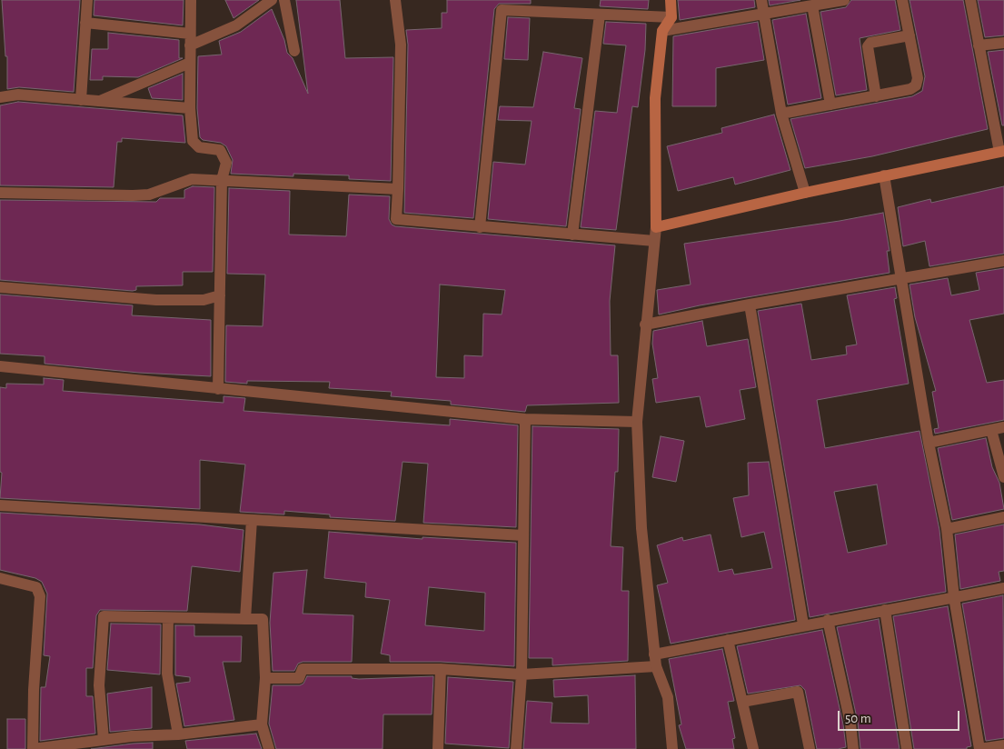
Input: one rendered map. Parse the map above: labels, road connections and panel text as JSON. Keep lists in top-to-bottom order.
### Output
{
  "scale_bar": "50 m"
}
